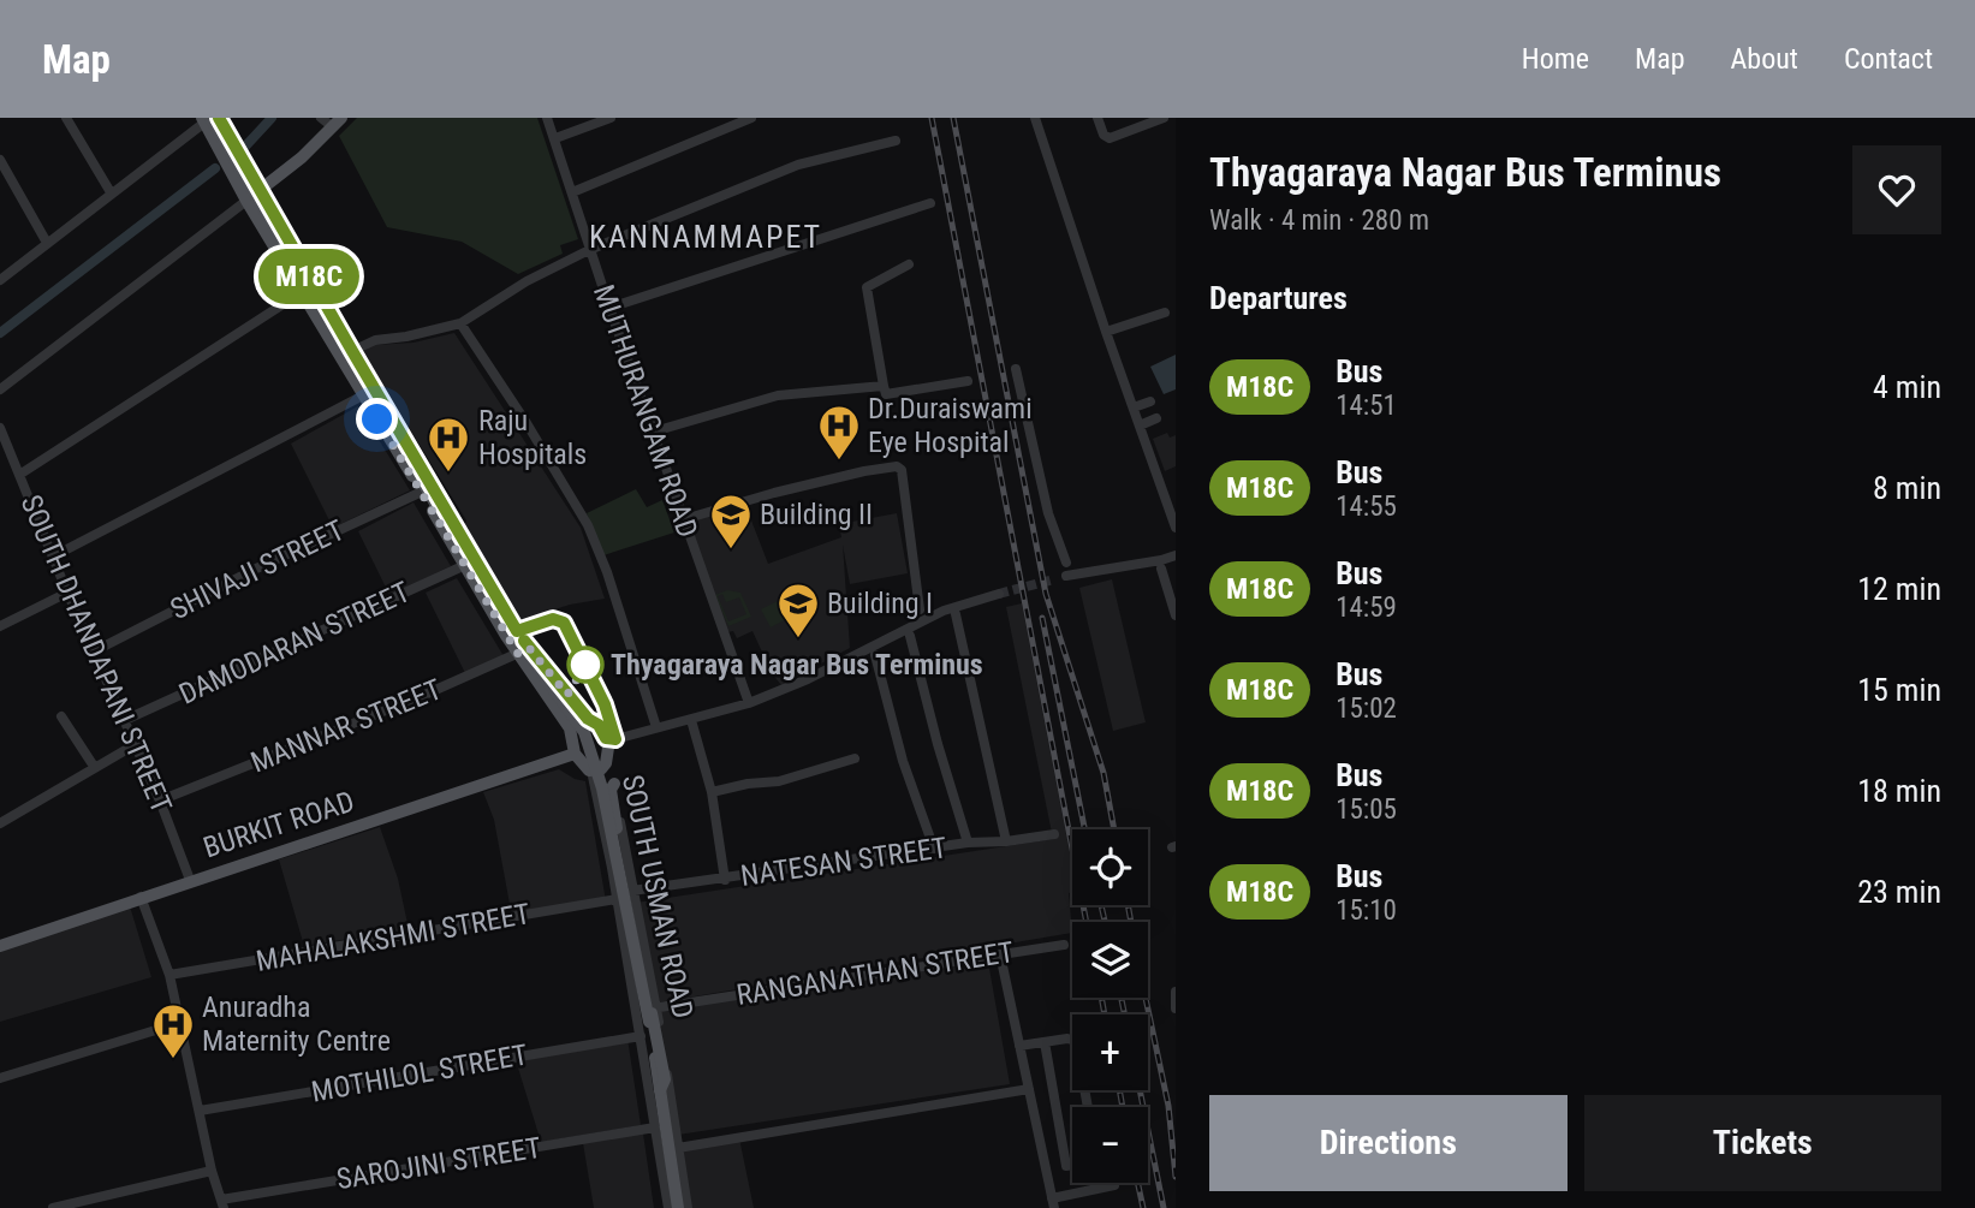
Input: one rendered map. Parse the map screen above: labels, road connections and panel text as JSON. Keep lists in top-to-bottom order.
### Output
{
  "streets": {
    "main road": ["BURKIT ROAD", "SOUTH USMAN ROAD"],
    "street": [
      "MUTHURANGAM ROAD",
      "SHIVAJI STREET",
      "DAMODARAN STREET",
      "SOUTH DHANDAPANI STREET",
      "MANNAR STREET",
      "NATESAN STREET",
      "MAHALAKSHMI STREET",
      "RANGANATHAN STREET",
      "MOTHILOL STREET",
      "SAROJINI STREET"
    ]
  },
  "crossings": [
    ["SHIVAJI STREET", "SOUTH DHANDAPANI STREET"],
    ["SHIVAJI STREET", "SOUTH USMAN ROAD"],
    ["DAMODARAN STREET", "SOUTH DHANDAPANI STREET"],
    ["DAMODARAN STREET", "SOUTH USMAN ROAD"],
    ["SOUTH DHANDAPANI STREET", "MANNAR STREET"],
    ["SOUTH DHANDAPANI STREET", "BURKIT ROAD"],
    ["MANNAR STREET", "SOUTH USMAN ROAD"],
    ["BURKIT ROAD", "SOUTH USMAN ROAD"],
    ["NATESAN STREET", "SOUTH USMAN ROAD"],
    ["SOUTH USMAN ROAD", "MAHALAKSHMI STREET"],
    ["SOUTH USMAN ROAD", "RANGANATHAN STREET"],
    ["SOUTH USMAN ROAD", "MOTHILOL STREET"],
    ["SOUTH USMAN ROAD", "SAROJINI STREET"]
  ],
  "districts": ["KANNAMMAPET"],
  "places": {
    "hospital": ["Dr.Duraiswami Eye Hospital", "Raju Hospitals", "Anuradha Maternity Centre"],
    "school or university": ["Building II", "Building I"],
    "other": ["Thyagaraya Nagar Bus Terminus"]
  },
  "lines": ["bus line M18C"],
  "page": {
    "header": "Map",
    "nav": [
      "Home",
      "Map",
      "About",
      "Contact"
    ],
    "on_map": "M18C",
    "heading": [
      ["Thyagaraya Nagar Bus Terminus", "Walk · 4 min · 280 m"],
      "Departures"
    ],
    "list": [
      {
        "mark": "M18C",
        "name": "Bus",
        "note": "14:51",
        "value": "4 min"
      },
      {
        "mark": "M18C",
        "name": "Bus",
        "note": "14:55",
        "value": "8 min"
      },
      {
        "mark": "M18C",
        "name": "Bus",
        "note": "14:59",
        "value": "12 min"
      },
      {
        "mark": "M18C",
        "name": "Bus",
        "note": "15:02",
        "value": "15 min"
      },
      {
        "mark": "M18C",
        "name": "Bus",
        "note": "15:05",
        "value": "18 min"
      },
      {
        "mark": "M18C",
        "name": "Bus",
        "note": "15:10",
        "value": "23 min"
      }
    ],
    "map_buttons": ["+", "−"],
    "buttons": ["Directions", "Tickets"]
  }
}
